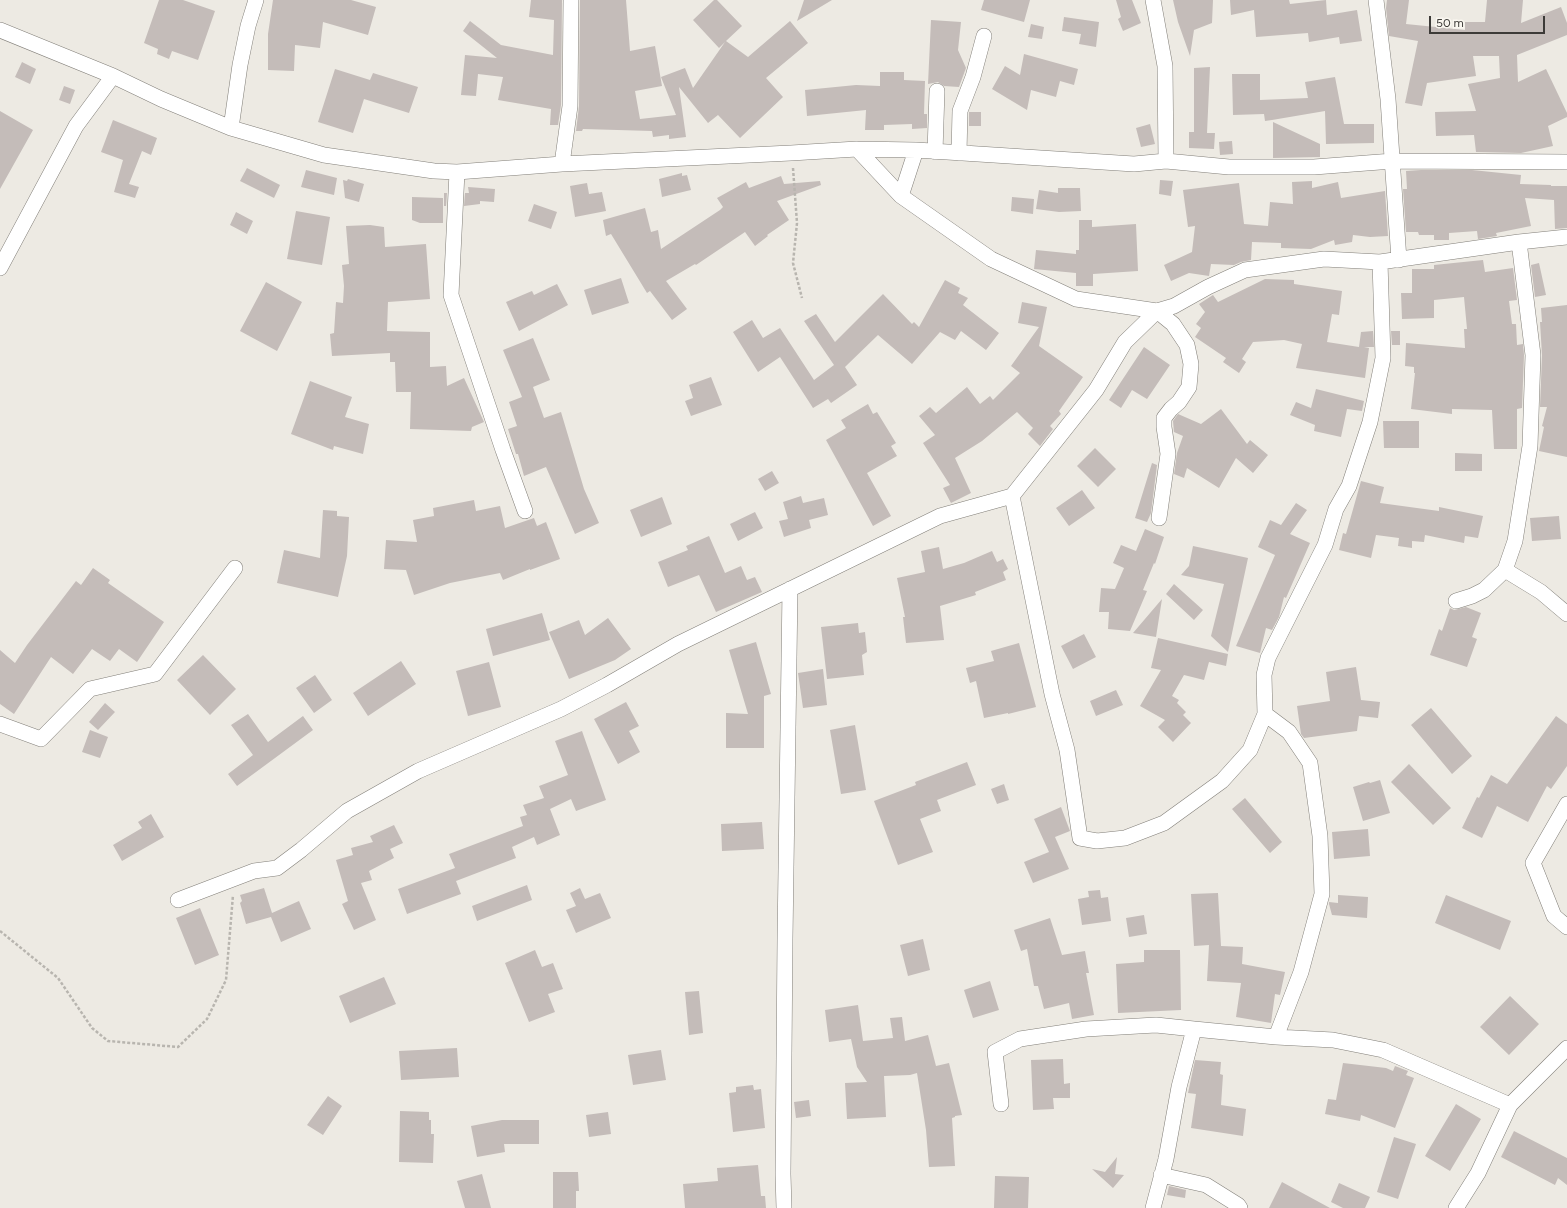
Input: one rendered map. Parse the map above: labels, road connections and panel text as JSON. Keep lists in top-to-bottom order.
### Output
{
  "scale_bar": "50 m"
}
